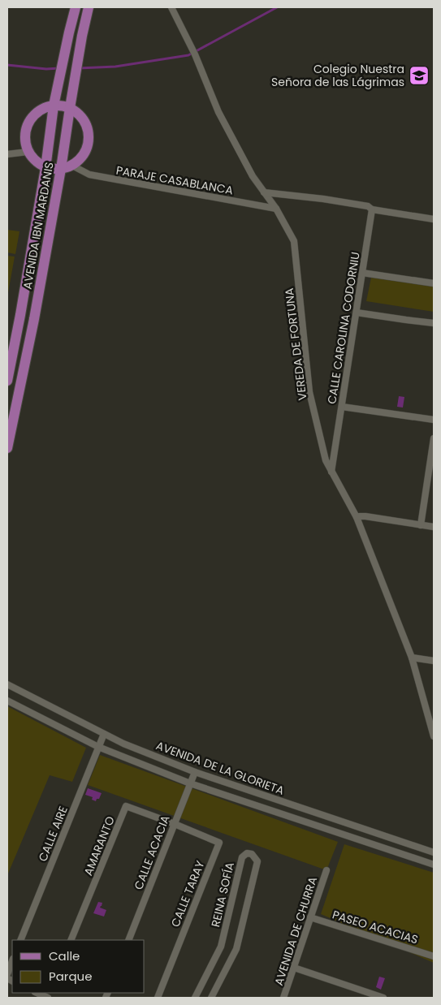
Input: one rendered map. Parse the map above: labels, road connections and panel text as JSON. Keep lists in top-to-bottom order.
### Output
{
  "streets": {
    "main road": ["AVENIDA IBN MARDANIS"],
    "street": [
      "PARAJE CASABLANCA",
      "CALLE CAROLINA CODORNIU",
      "VEREDA DE FORTUNA",
      "AVENIDA DE LA GLORIETA",
      "CALLE AIRE",
      "AMARANTO",
      "CALLE ACACIA",
      "CALLE TARAY",
      "REINA SOFÍA",
      "PASEO ACACIAS",
      "AVENIDA DE CHURRA"
    ]
  },
  "crossings": [
    ["PARAJE CASABLANCA", "VEREDA DE FORTUNA"],
    ["CALLE CAROLINA CODORNIU", "VEREDA DE FORTUNA"],
    ["AVENIDA DE LA GLORIETA", "CALLE AIRE"],
    ["AVENIDA DE LA GLORIETA", "CALLE ACACIA"],
    ["AMARANTO", "CALLE ACACIA"],
    ["AMARANTO", "CALLE TARAY"],
    ["CALLE ACACIA", "CALLE TARAY"],
    ["PASEO ACACIAS", "AVENIDA DE CHURRA"]
  ],
  "places": {
    "school or university": ["Colegio Nuestra Señora de las Lágrimas"]
  },
  "legend": ["Calle", "Parque"]
}
